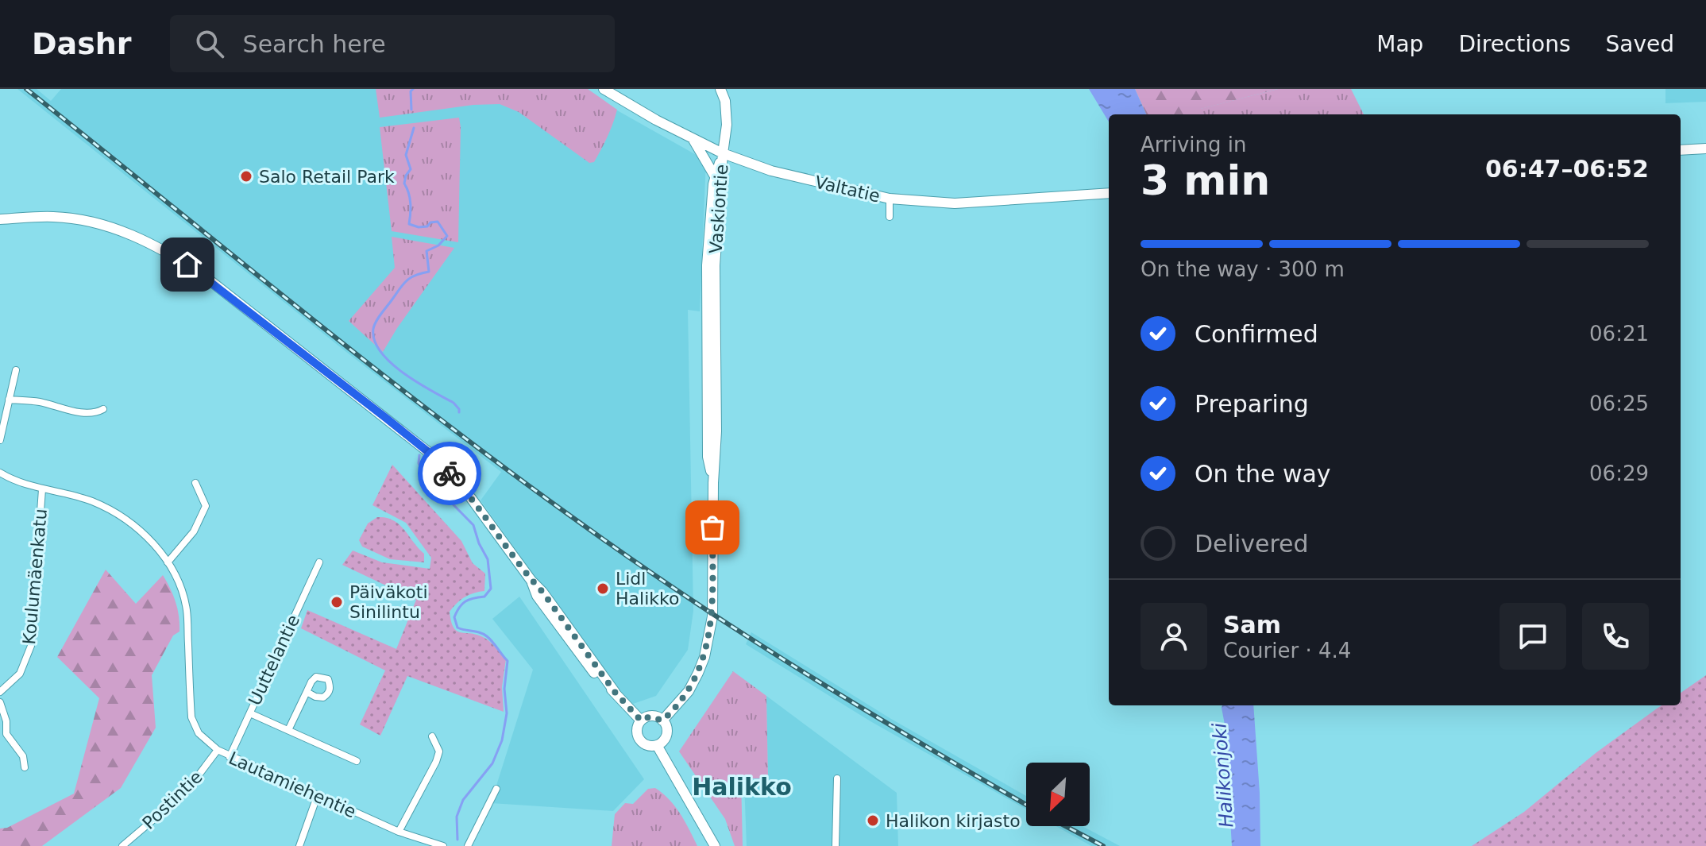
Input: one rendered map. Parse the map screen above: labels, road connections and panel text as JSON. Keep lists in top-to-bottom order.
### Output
{
  "streets": {
    "main road": ["Valtatie", "Vaskiontie"],
    "street": [
      "Koulumäenkatu",
      "Uuttelantie",
      "Lautamiehentie",
      "Postintie"
    ]
  },
  "crossings": [
    ["Valtatie", "Vaskiontie"],
    ["Koulumäenkatu", "Lautamiehentie"],
    ["Uuttelantie", "Lautamiehentie"],
    ["Lautamiehentie", "Postintie"]
  ],
  "districts": ["Halikko"],
  "water": ["Halikonjoki"],
  "places": [
    "Salo Retail Park",
    "Lidl Halikko",
    "Päiväkoti Sinilintu",
    "Halikon kirjasto"
  ],
  "north": "bottom left",
  "page": {
    "header": "Dashr",
    "search": "Search here",
    "nav": ["Map", "Directions", "Saved"],
    "heading": ["3 min", "Arriving in", "06:47–06:52"],
    "panel": ["Sam", "Courier · 4.4"],
    "bar": "On the way · 300 m",
    "list": [
      ["Confirmed", "06:21"],
      ["Preparing", "06:25"],
      ["On the way", "06:29"],
      "Delivered"
    ]
  }
}
